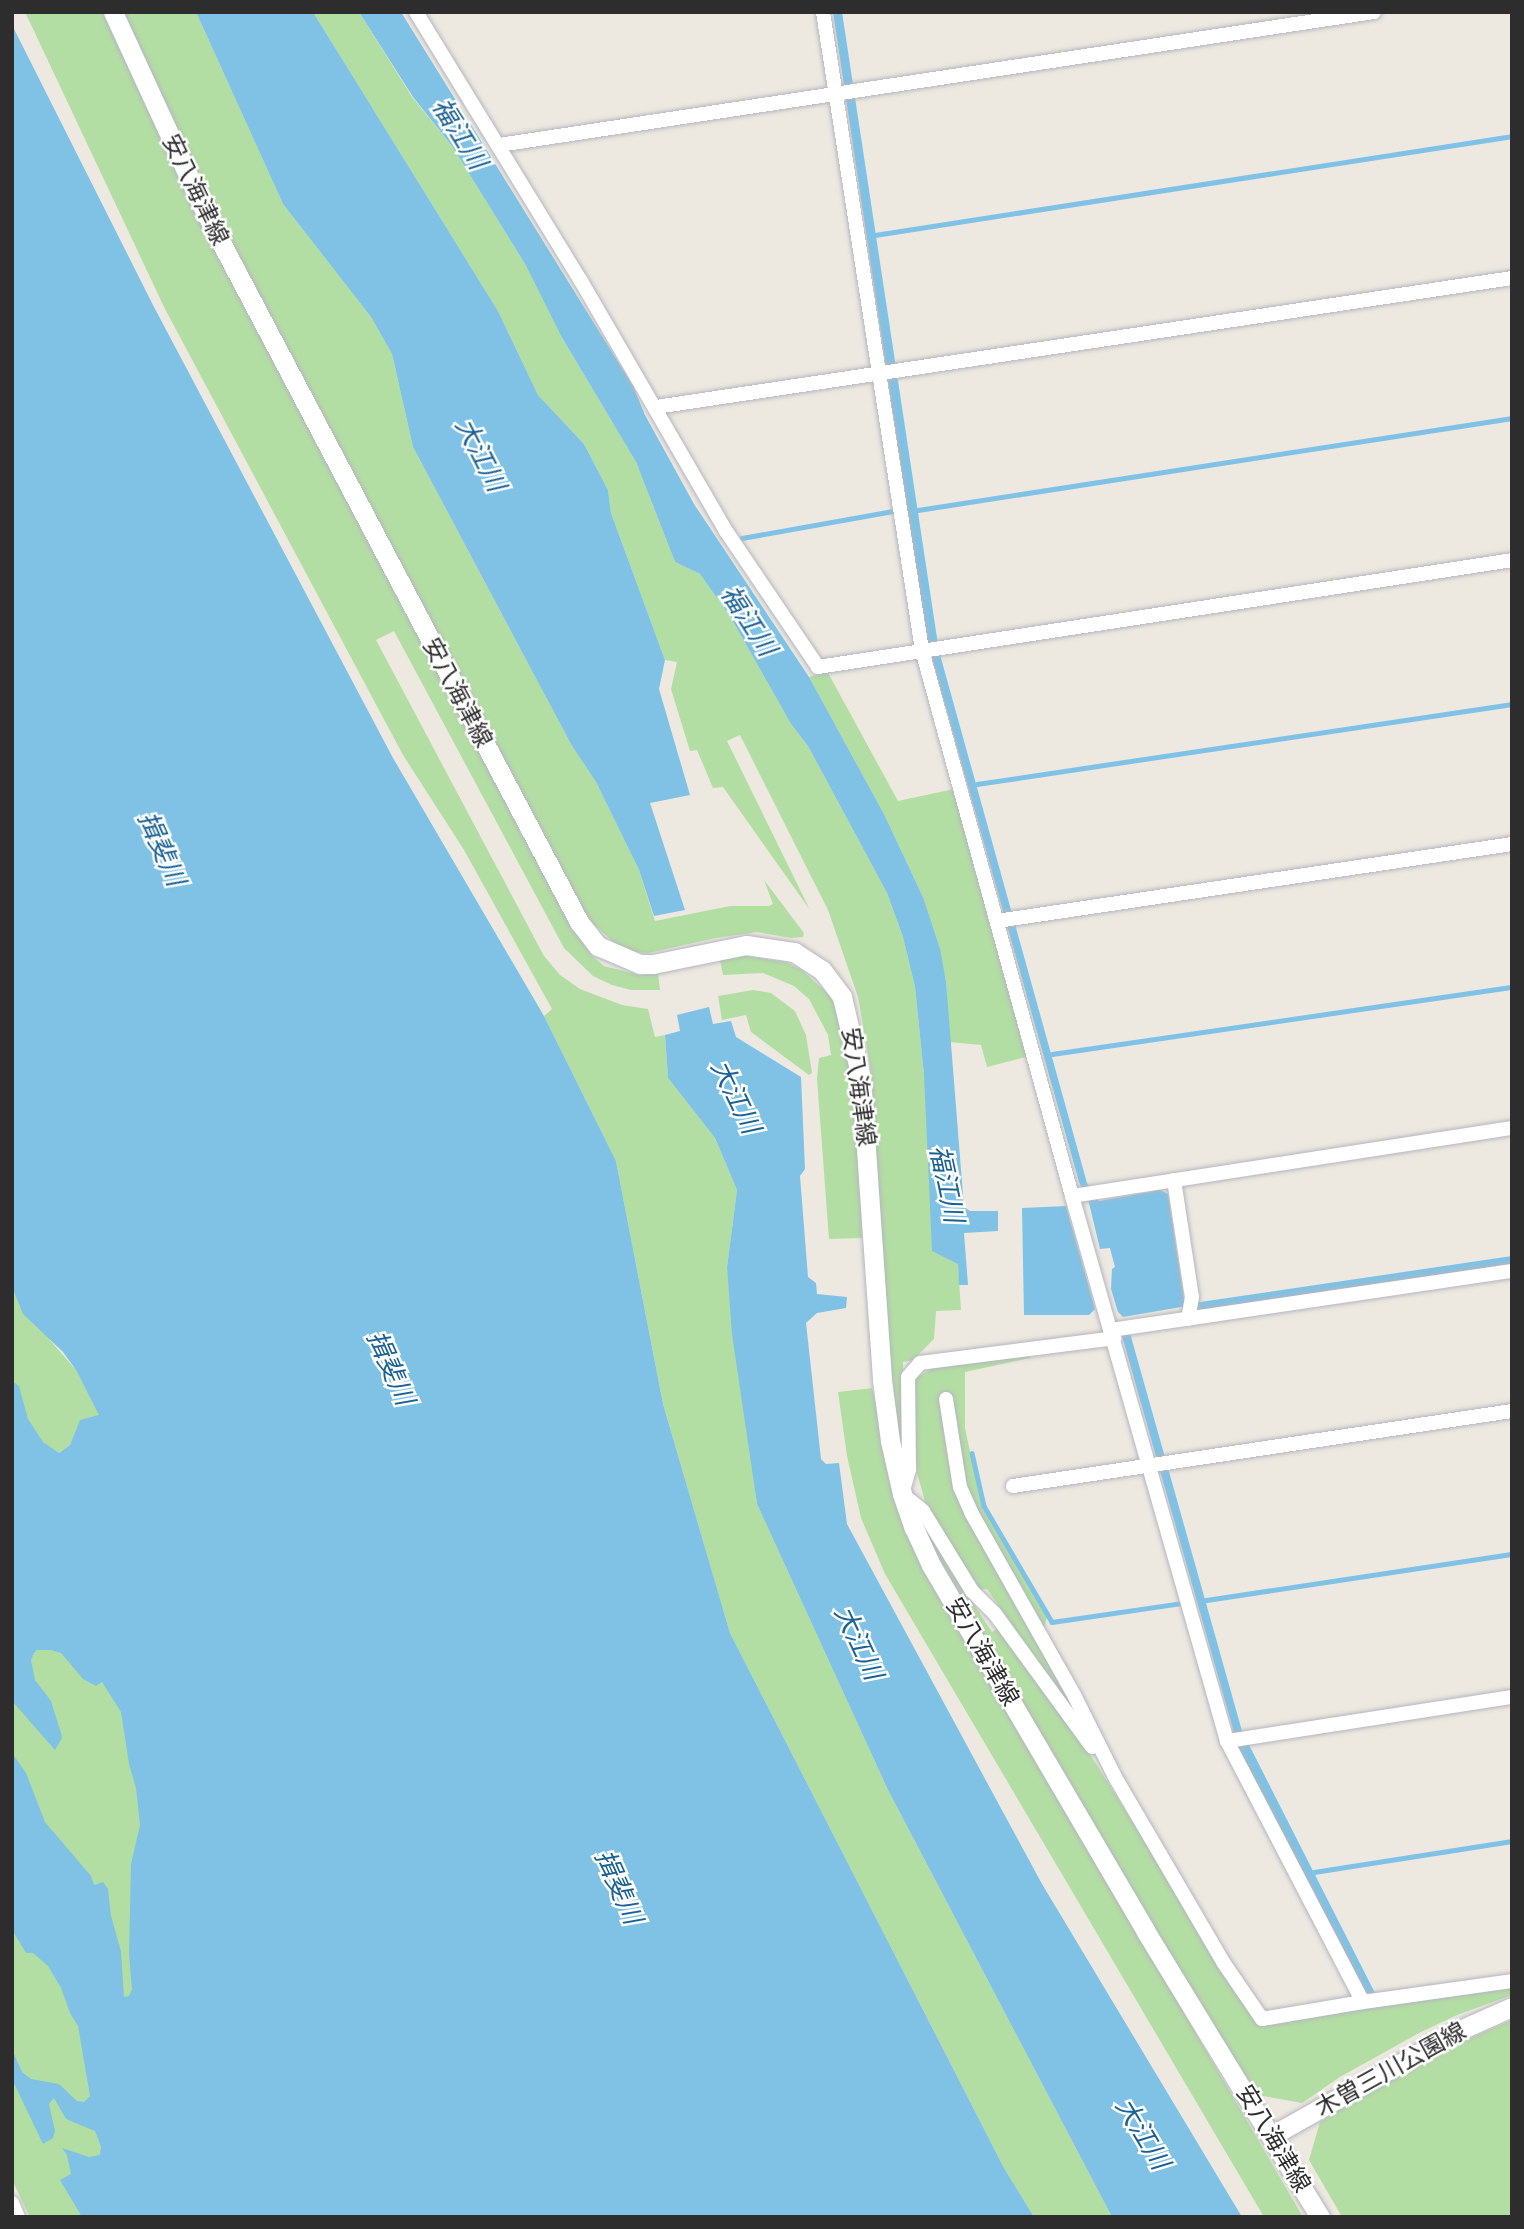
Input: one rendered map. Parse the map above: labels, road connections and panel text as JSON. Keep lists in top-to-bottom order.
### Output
{
  "streets": {
    "main road": ["安八海津線", "木曽三川公園線"]
  },
  "crossings": [
    ["安八海津線", "木曽三川公園線"]
  ],
  "water": ["福江川", "大江川", "揖斐川"]
}
